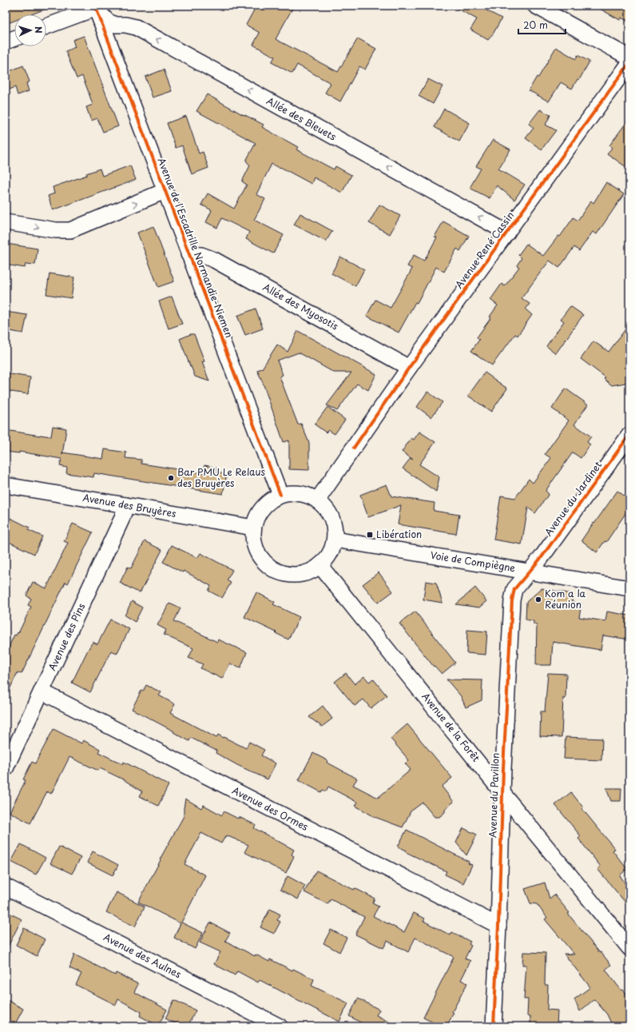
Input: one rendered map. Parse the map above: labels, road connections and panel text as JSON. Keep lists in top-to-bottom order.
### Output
{
  "streets": {
    "street": [
      "Allée des Bleuets",
      "Avenue de l'Escadrille Normandie-Niemen",
      "Avenue René Cassin",
      "Allée des Myosotis",
      "Avenue du Jardinet",
      "Avenue des Bruyères",
      "Voie de Compiègne",
      "Avenue des Pins",
      "Avenue de la Forêt",
      "Avenue du Pavillon",
      "Avenue des Ormes",
      "Avenue des Aulnes"
    ]
  },
  "crossings": [
    ["Allée des Bleuets", "Avenue de l'Escadrille Normandie-Niemen"],
    ["Allée des Bleuets", "Avenue René Cassin"],
    ["Avenue de l'Escadrille Normandie-Niemen", "Avenue René Cassin"],
    ["Avenue de l'Escadrille Normandie-Niemen", "Allée des Myosotis"],
    ["Avenue de l'Escadrille Normandie-Niemen", "Avenue des Bruyères"],
    ["Avenue de l'Escadrille Normandie-Niemen", "Voie de Compiègne"],
    ["Avenue de l'Escadrille Normandie-Niemen", "Avenue de la Forêt"],
    ["Avenue René Cassin", "Allée des Myosotis"],
    ["Avenue René Cassin", "Avenue des Bruyères"],
    ["Avenue René Cassin", "Voie de Compiègne"],
    ["Avenue René Cassin", "Avenue de la Forêt"],
    ["Avenue du Jardinet", "Voie de Compiègne"],
    ["Avenue du Jardinet", "Avenue du Pavillon"],
    ["Avenue des Bruyères", "Voie de Compiègne"],
    ["Avenue des Bruyères", "Avenue des Pins"],
    ["Avenue des Bruyères", "Avenue de la Forêt"],
    ["Voie de Compiègne", "Avenue de la Forêt"],
    ["Voie de Compiègne", "Avenue du Pavillon"],
    ["Avenue des Pins", "Avenue des Ormes"],
    ["Avenue de la Forêt", "Avenue du Pavillon"],
    ["Avenue du Pavillon", "Avenue des Ormes"]
  ],
  "one_way": ["Allée des Bleuets"],
  "places": {
    "other": ["Bar PMU Le Relaus des Bruyères", "Kom a la Réunion"],
    "transit": ["Libération"]
  },
  "scale_bar": "20 m",
  "north": "right"
}
